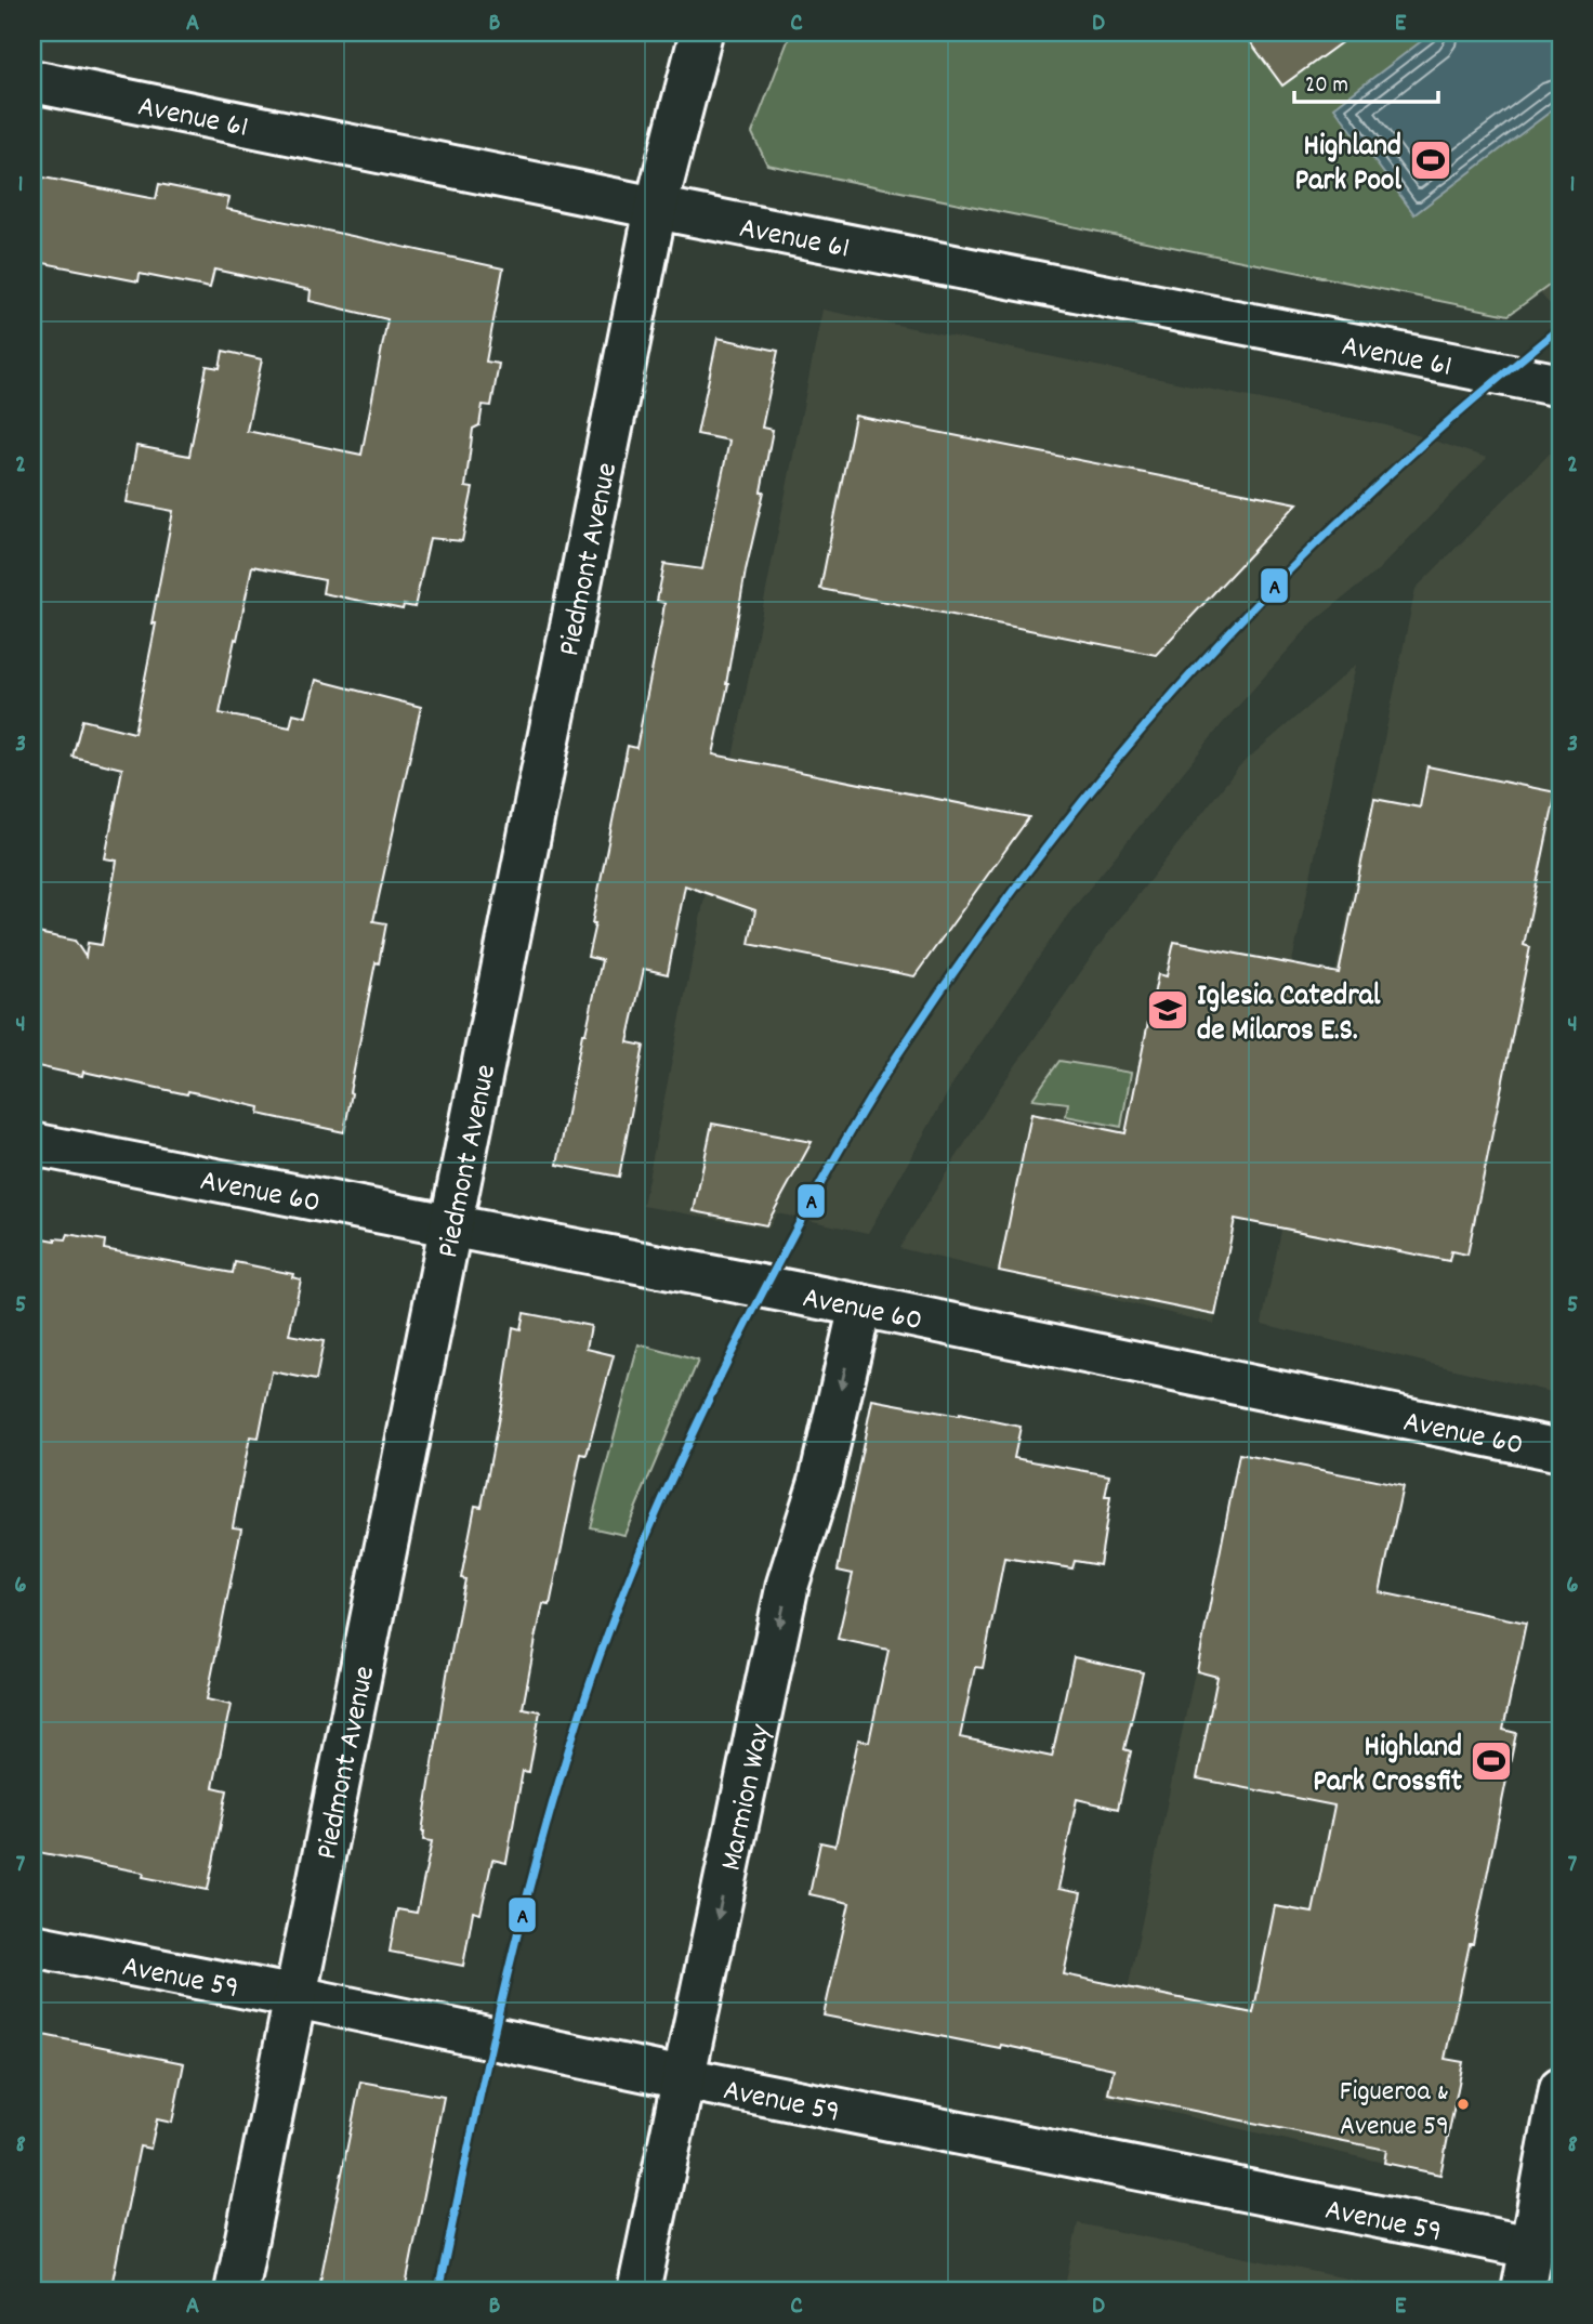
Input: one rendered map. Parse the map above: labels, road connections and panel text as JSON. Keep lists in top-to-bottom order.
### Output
{
  "streets": {
    "street": [
      "Avenue 61",
      "Piedmont Avenue",
      "Avenue 60",
      "Marmion Way",
      "Avenue 59"
    ]
  },
  "crossings": [
    ["Avenue 61", "Piedmont Avenue"],
    ["Piedmont Avenue", "Avenue 60"],
    ["Piedmont Avenue", "Avenue 59"],
    ["Avenue 60", "Marmion Way"],
    ["Marmion Way", "Avenue 59"]
  ],
  "one_way": ["Marmion Way"],
  "places": {
    "sports": ["Highland Park Pool", "Highland Park Crossfit"],
    "school or university": ["Iglesia Catedral de Milaros E.S."],
    "other": ["Figueroa & Avenue 59"]
  },
  "lines": ["transit line A"],
  "scale_bar": "20 m",
  "grid": {
    "columns": [
      "A",
      "B",
      "C",
      "D",
      "E"
    ],
    "rows": [
      "1",
      "2",
      "3",
      "4",
      "5",
      "6",
      "7",
      "8"
    ]
  }
}
